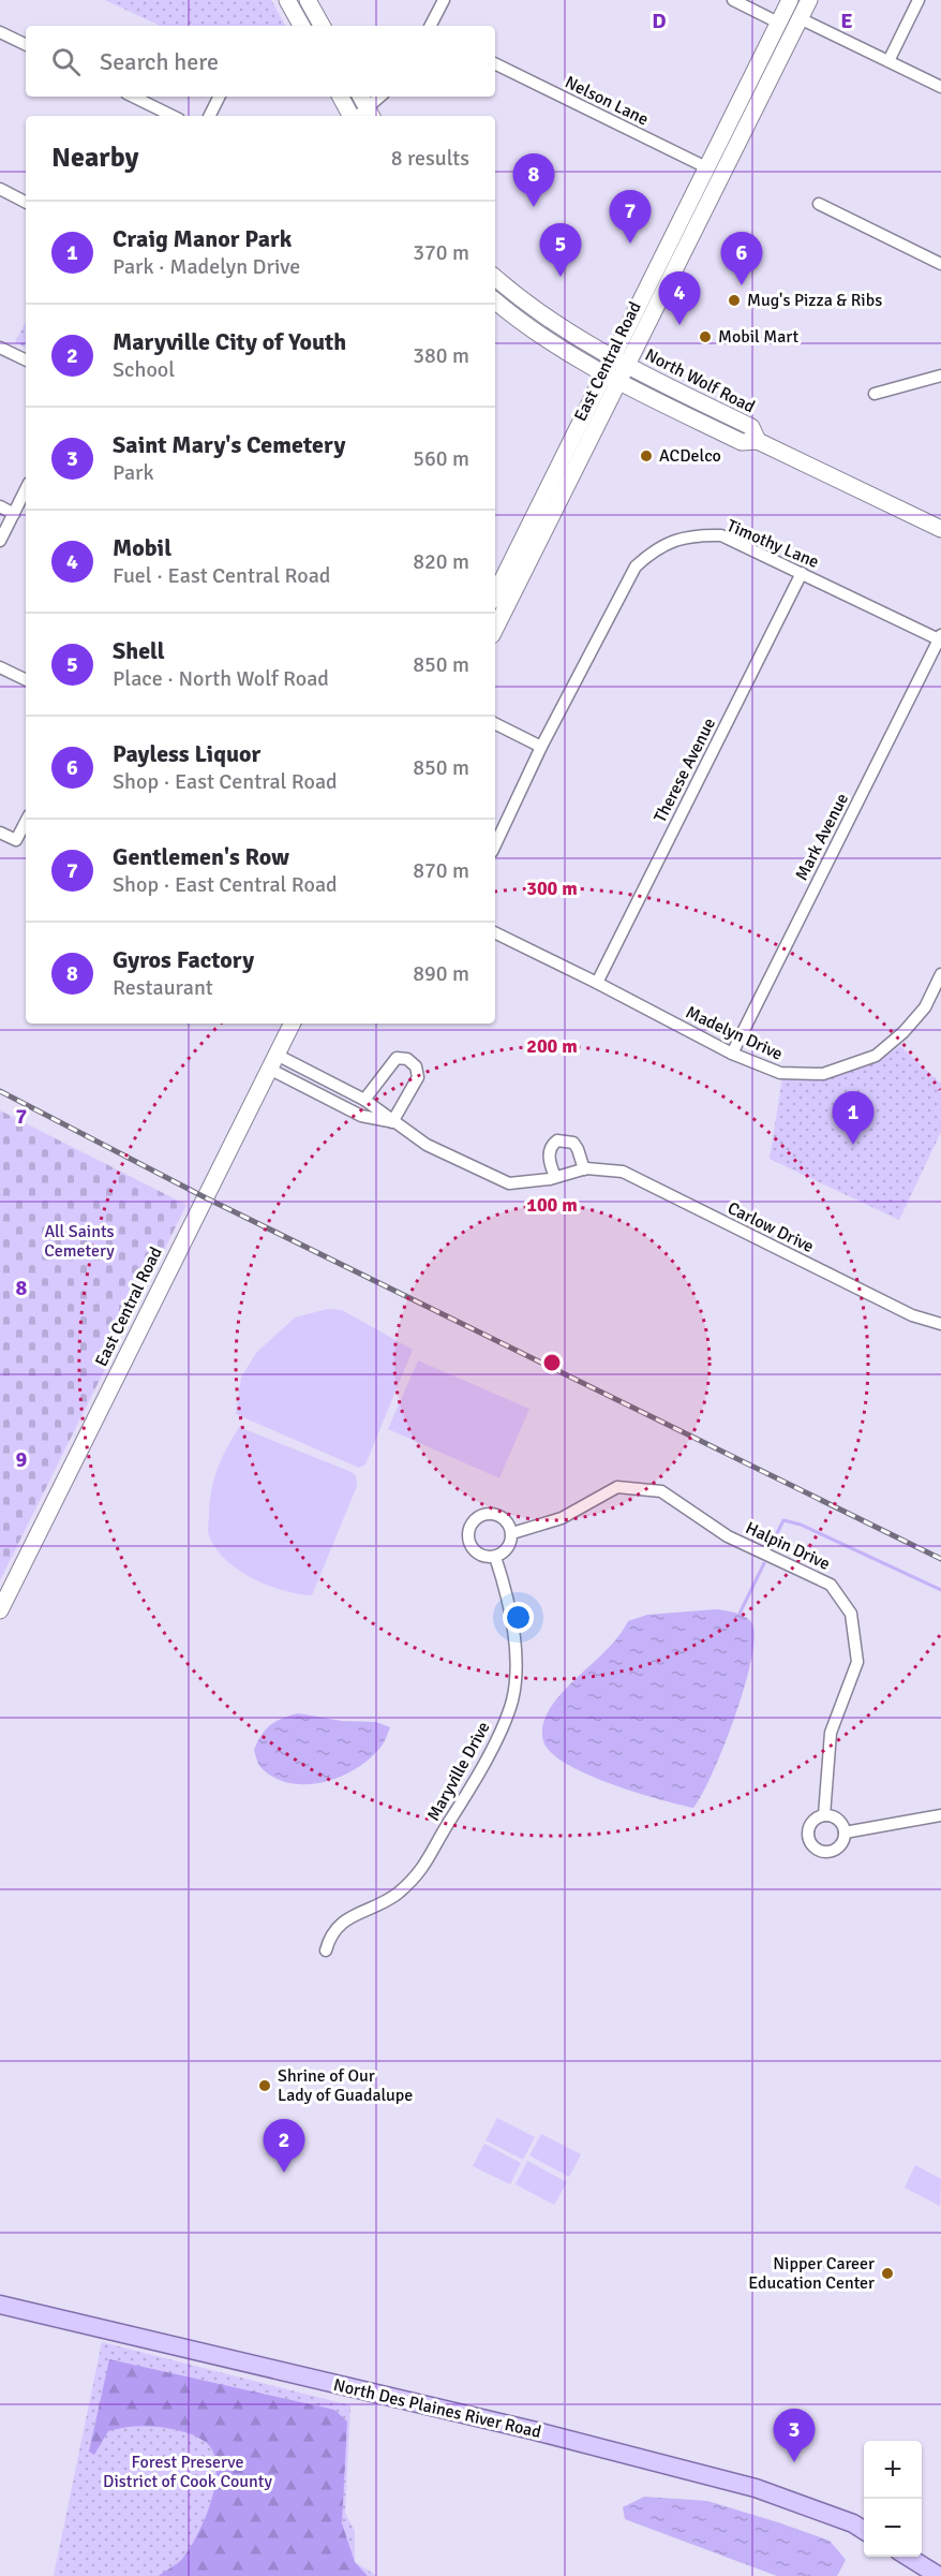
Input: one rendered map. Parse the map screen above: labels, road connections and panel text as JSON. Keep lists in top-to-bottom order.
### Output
{
  "streets": {
    "main road": ["East Central Road", "North Wolf Road", "North Des Plaines River Road"],
    "street": [
      "Nelson Lane",
      "Timothy Lane",
      "Therese Avenue",
      "Mark Avenue",
      "Madelyn Drive",
      "Carlow Drive",
      "Halpin Drive",
      "Maryville Drive"
    ]
  },
  "crossings": [
    ["Nelson Lane", "East Central Road"],
    ["East Central Road", "North Wolf Road"],
    ["East Central Road", "Carlow Drive"],
    ["Timothy Lane", "Therese Avenue"],
    ["Timothy Lane", "Mark Avenue"],
    ["Therese Avenue", "Madelyn Drive"],
    ["Mark Avenue", "Madelyn Drive"],
    ["Halpin Drive", "Maryville Drive"]
  ],
  "parks": ["All Saints Cemetery", "Forest Preserve District of Cook County"],
  "places": [
    "Mug's Pizza & Ribs",
    "Mobil Mart",
    "ACDelco",
    "Shrine of Our Lady of Guadalupe",
    "Nipper Career Education Center"
  ],
  "page": {
    "search": "Search here",
    "heading": ["Nearby", "8 results"],
    "pins": [
      "8",
      "7",
      "5",
      "6",
      "4",
      "1",
      "2",
      "3"
    ],
    "list": [
      {
        "mark": "1",
        "name": "Craig Manor Park",
        "note": "Park · Madelyn Drive",
        "value": "370 m"
      },
      {
        "mark": "2",
        "name": "Maryville City of Youth",
        "note": "School",
        "value": "380 m"
      },
      {
        "mark": "3",
        "name": "Saint Mary's Cemetery",
        "note": "Park",
        "value": "560 m"
      },
      {
        "mark": "4",
        "name": "Mobil",
        "note": "Fuel · East Central Road",
        "value": "820 m"
      },
      {
        "mark": "5",
        "name": "Shell",
        "note": "Place · North Wolf Road",
        "value": "850 m"
      },
      {
        "mark": "6",
        "name": "Payless Liquor",
        "note": "Shop · East Central Road",
        "value": "850 m"
      },
      {
        "mark": "7",
        "name": "Gentlemen's Row",
        "note": "Shop · East Central Road",
        "value": "870 m"
      },
      {
        "mark": "8",
        "name": "Gyros Factory",
        "note": "Restaurant",
        "value": "890 m"
      }
    ],
    "map_buttons": ["+", "−"]
  },
  "grid": {
    "columns": ["D", "E"],
    "rows": ["7", "8", "9"]
  },
  "rings": ["300 m", "200 m", "100 m"]
}
